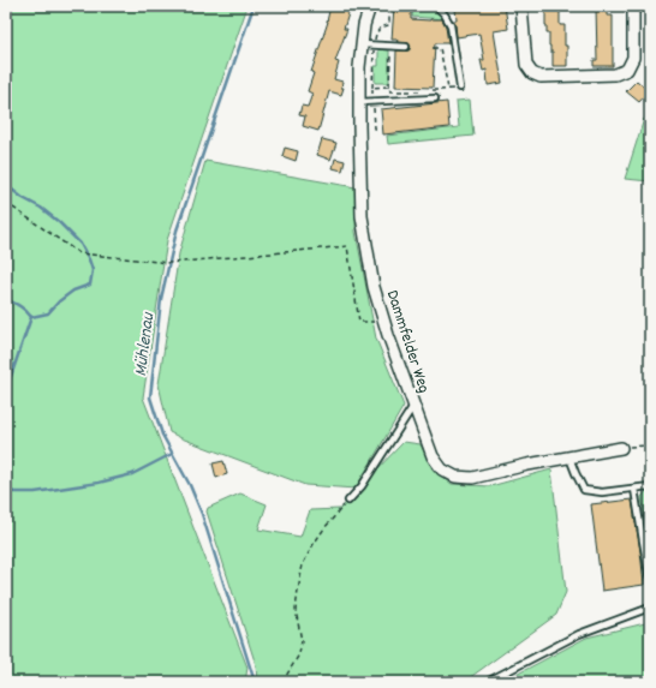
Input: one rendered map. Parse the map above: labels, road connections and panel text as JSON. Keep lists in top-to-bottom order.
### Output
{
  "streets": {
    "street": ["Dammfelder Weg"]
  },
  "water": ["Mühlenau"]
}
